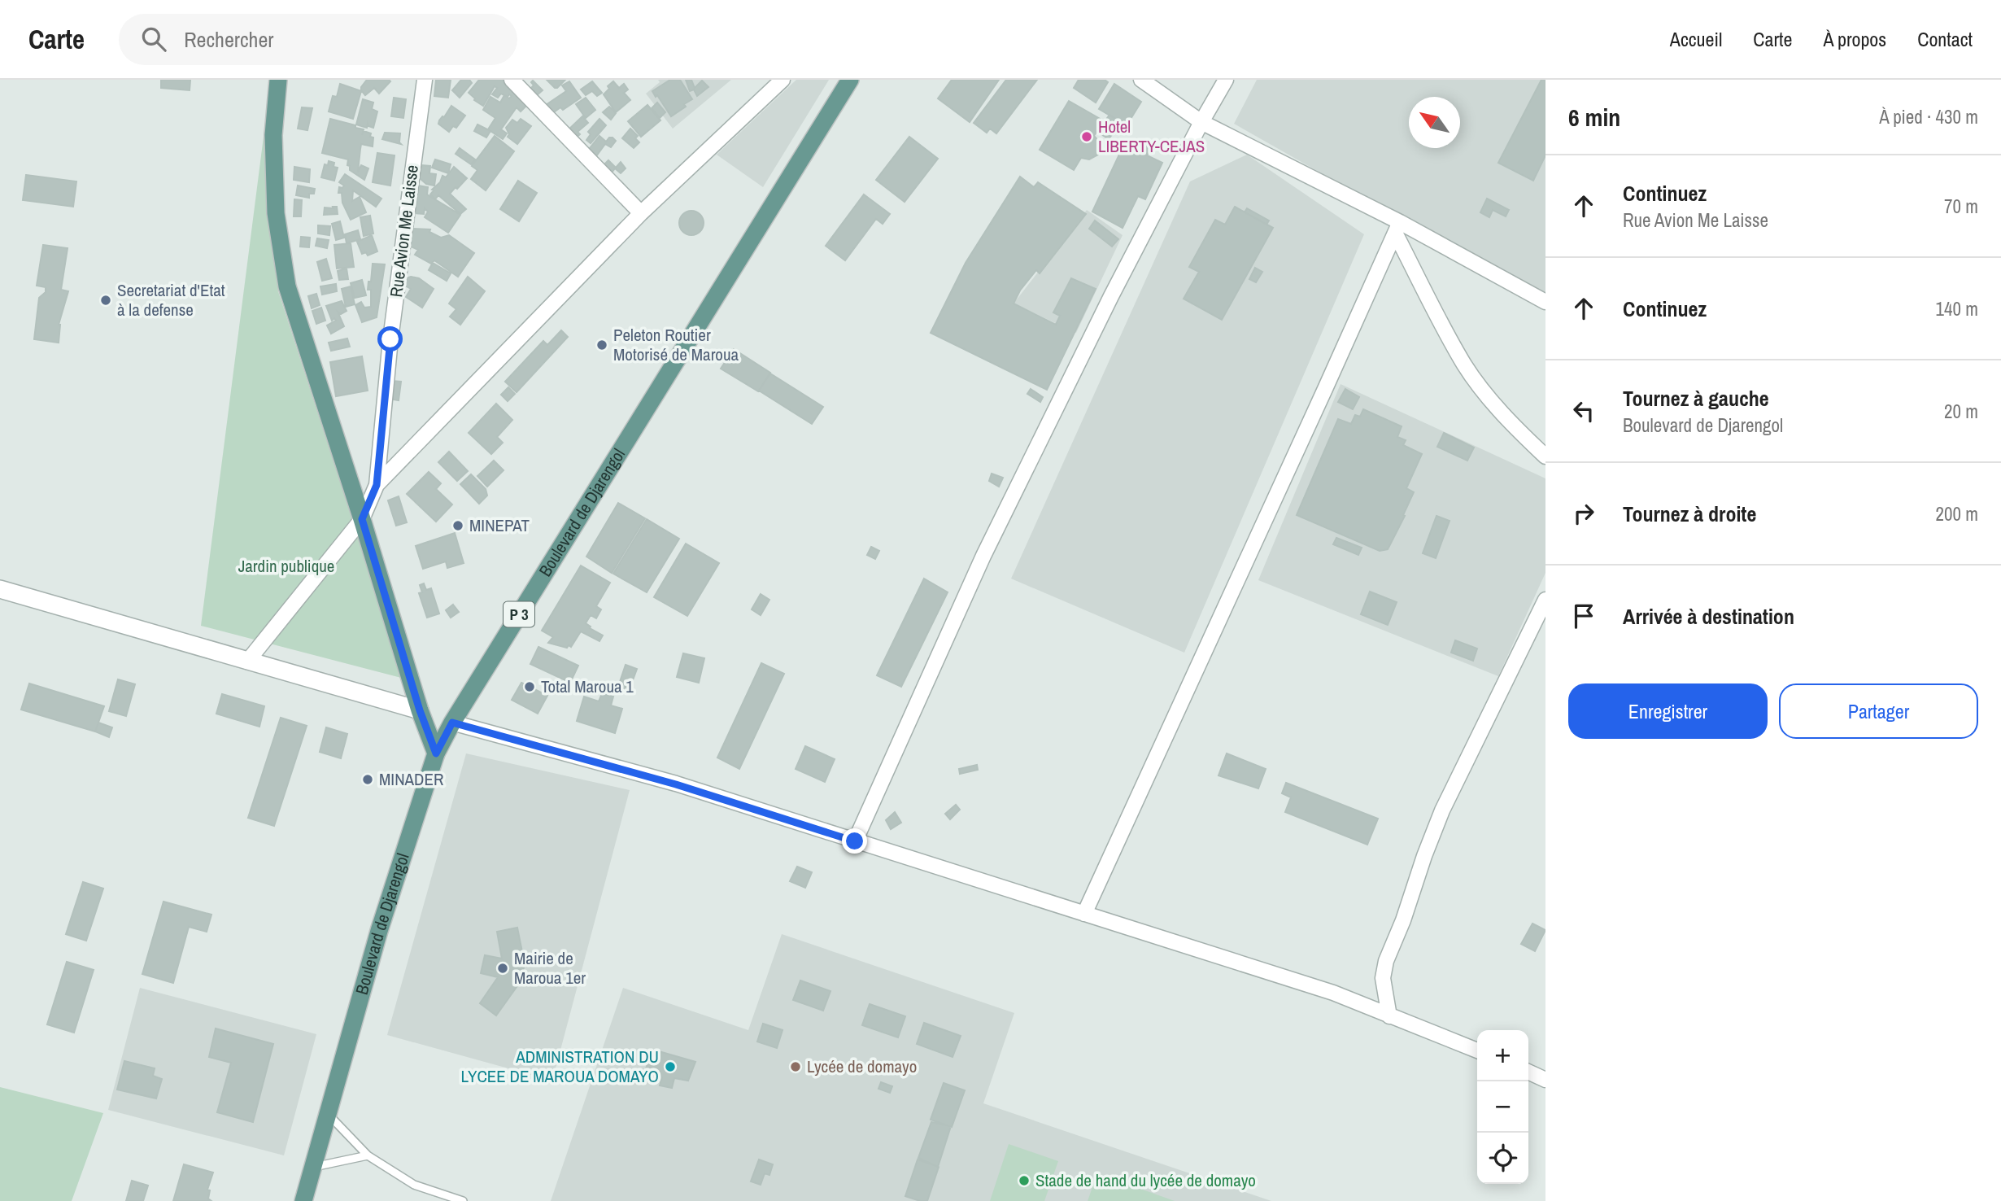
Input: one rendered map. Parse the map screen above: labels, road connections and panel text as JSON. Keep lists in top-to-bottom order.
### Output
{
  "streets": {
    "main road": ["Boulevard de Djarengol", "P 3"],
    "street": ["Rue Avion Me Laisse"]
  },
  "parks": ["Jardin publique"],
  "places": [
    "Hotel LIBERTY-CEJAS",
    "Secretariat d'Etat à la defense",
    "Peleton Routier Motorisé de Maroua",
    "MINEPAT",
    "Total Maroua 1",
    "MINADER",
    "Mairie de Maroua 1er",
    "ADMINISTRATION DU LYCEE DE MAROUA DOMAYO",
    "Lycée de domayo",
    "Stade de hand du lycée de domayo"
  ],
  "north": "top left",
  "page": {
    "header": "Carte",
    "search": "Rechercher",
    "nav": [
      "Accueil",
      "Carte",
      "À propos",
      "Contact"
    ],
    "heading": ["6 min", "À pied · 430 m"],
    "list": [
      ["Continuez", "Rue Avion Me Laisse", "70 m"],
      ["Continuez", "140 m"],
      ["Tournez à gauche", "Boulevard de Djarengol", "20 m"],
      ["Tournez à droite", "200 m"],
      "Arrivée à destination"
    ],
    "buttons": ["Enregistrer", "Partager"],
    "map_buttons": ["+", "−"]
  }
}
